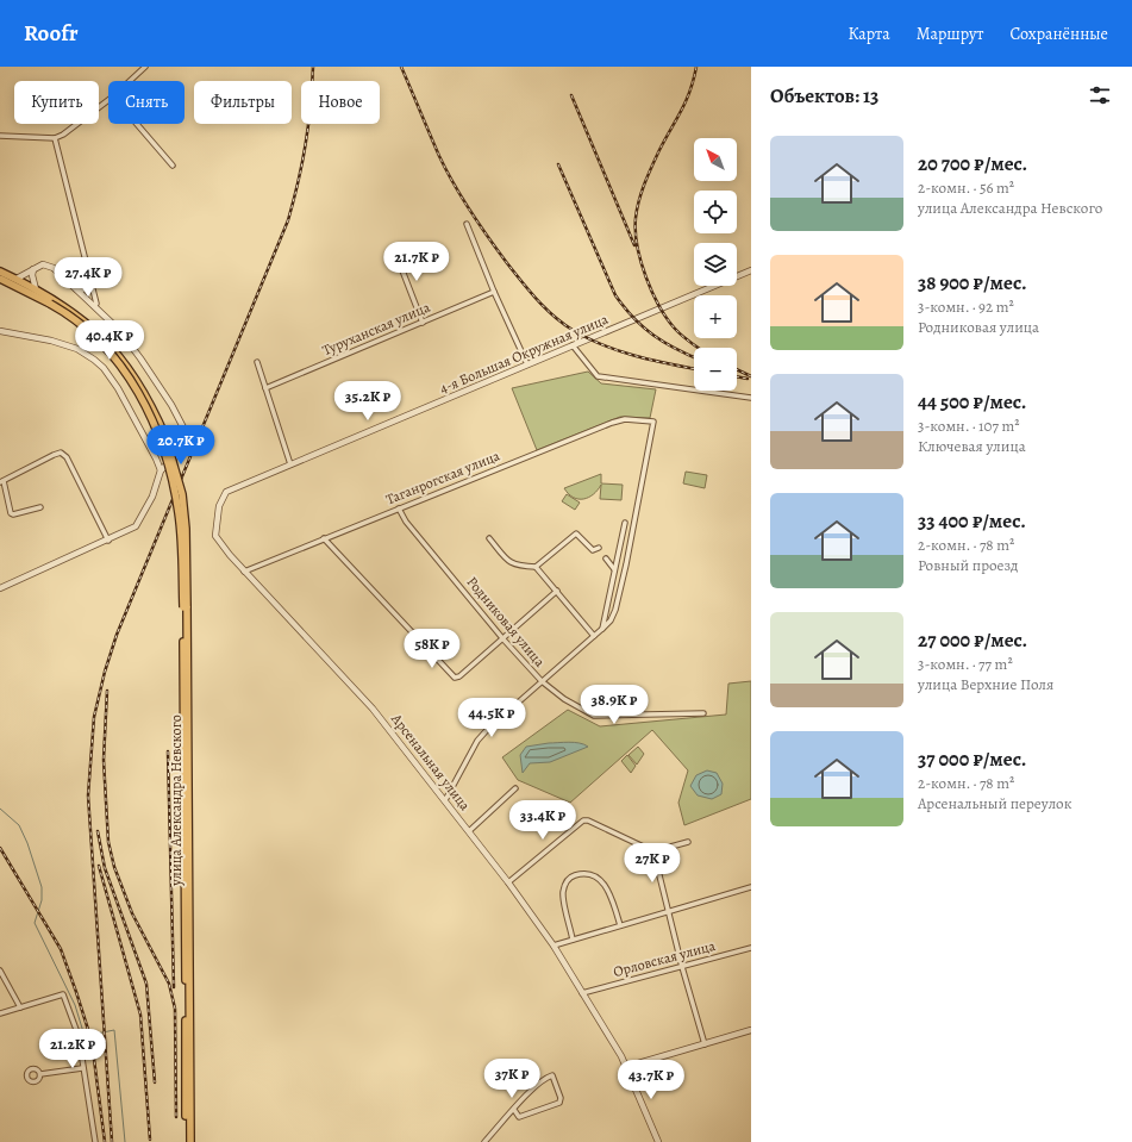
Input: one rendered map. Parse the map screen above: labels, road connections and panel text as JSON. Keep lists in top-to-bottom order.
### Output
{
  "streets": {
    "main road": ["улица Александра Невского"],
    "street": [
      "Туруханская улица",
      "4-я Большая Окружная улица",
      "Таганрогская улица",
      "Родниковая улица",
      "Арсенальная улица",
      "Орловская улица"
    ]
  },
  "crossings": [
    ["4-я Большая Окружная улица", "Арсенальная улица"],
    ["Таганрогская улица", "Родниковая улица"],
    ["Таганрогская улица", "Арсенальная улица"],
    ["Арсенальная улица", "Орловская улица"]
  ],
  "north": "top left",
  "page": {
    "header": "Roofr",
    "nav": ["Карта", "Маршрут", "Сохранённые"],
    "heading": "Объектов: 13",
    "chip": [
      "Купить",
      "Снять",
      "Фильтры",
      "Новое"
    ],
    "list": [
      {
        "name": "20 700 ₽/мес.",
        "note": "2-комн. · 56 m² · улица Александра Невского"
      },
      {
        "name": "38 900 ₽/мес.",
        "note": "3-комн. · 92 m² · Родниковая улица"
      },
      {
        "name": "44 500 ₽/мес.",
        "note": "3-комн. · 107 m² · Ключевая улица"
      },
      {
        "name": "33 400 ₽/мес.",
        "note": "2-комн. · 78 m² · Ровный проезд"
      },
      {
        "name": "27 000 ₽/мес.",
        "note": "3-комн. · 77 m² · улица Верхние Поля"
      },
      {
        "name": "37 000 ₽/мес.",
        "note": "2-комн. · 78 m² · Арсенальный переулок"
      }
    ],
    "map_buttons": ["+", "−"],
    "price": [
      "21.7K ₽",
      "27.4K ₽",
      "40.4K ₽",
      "35.2K ₽",
      "20.7K ₽",
      "58K ₽",
      "38.9K ₽",
      "44.5K ₽",
      "33.4K ₽",
      "27K ₽",
      "21.2K ₽",
      "37K ₽",
      "43.7K ₽"
    ]
  }
}
